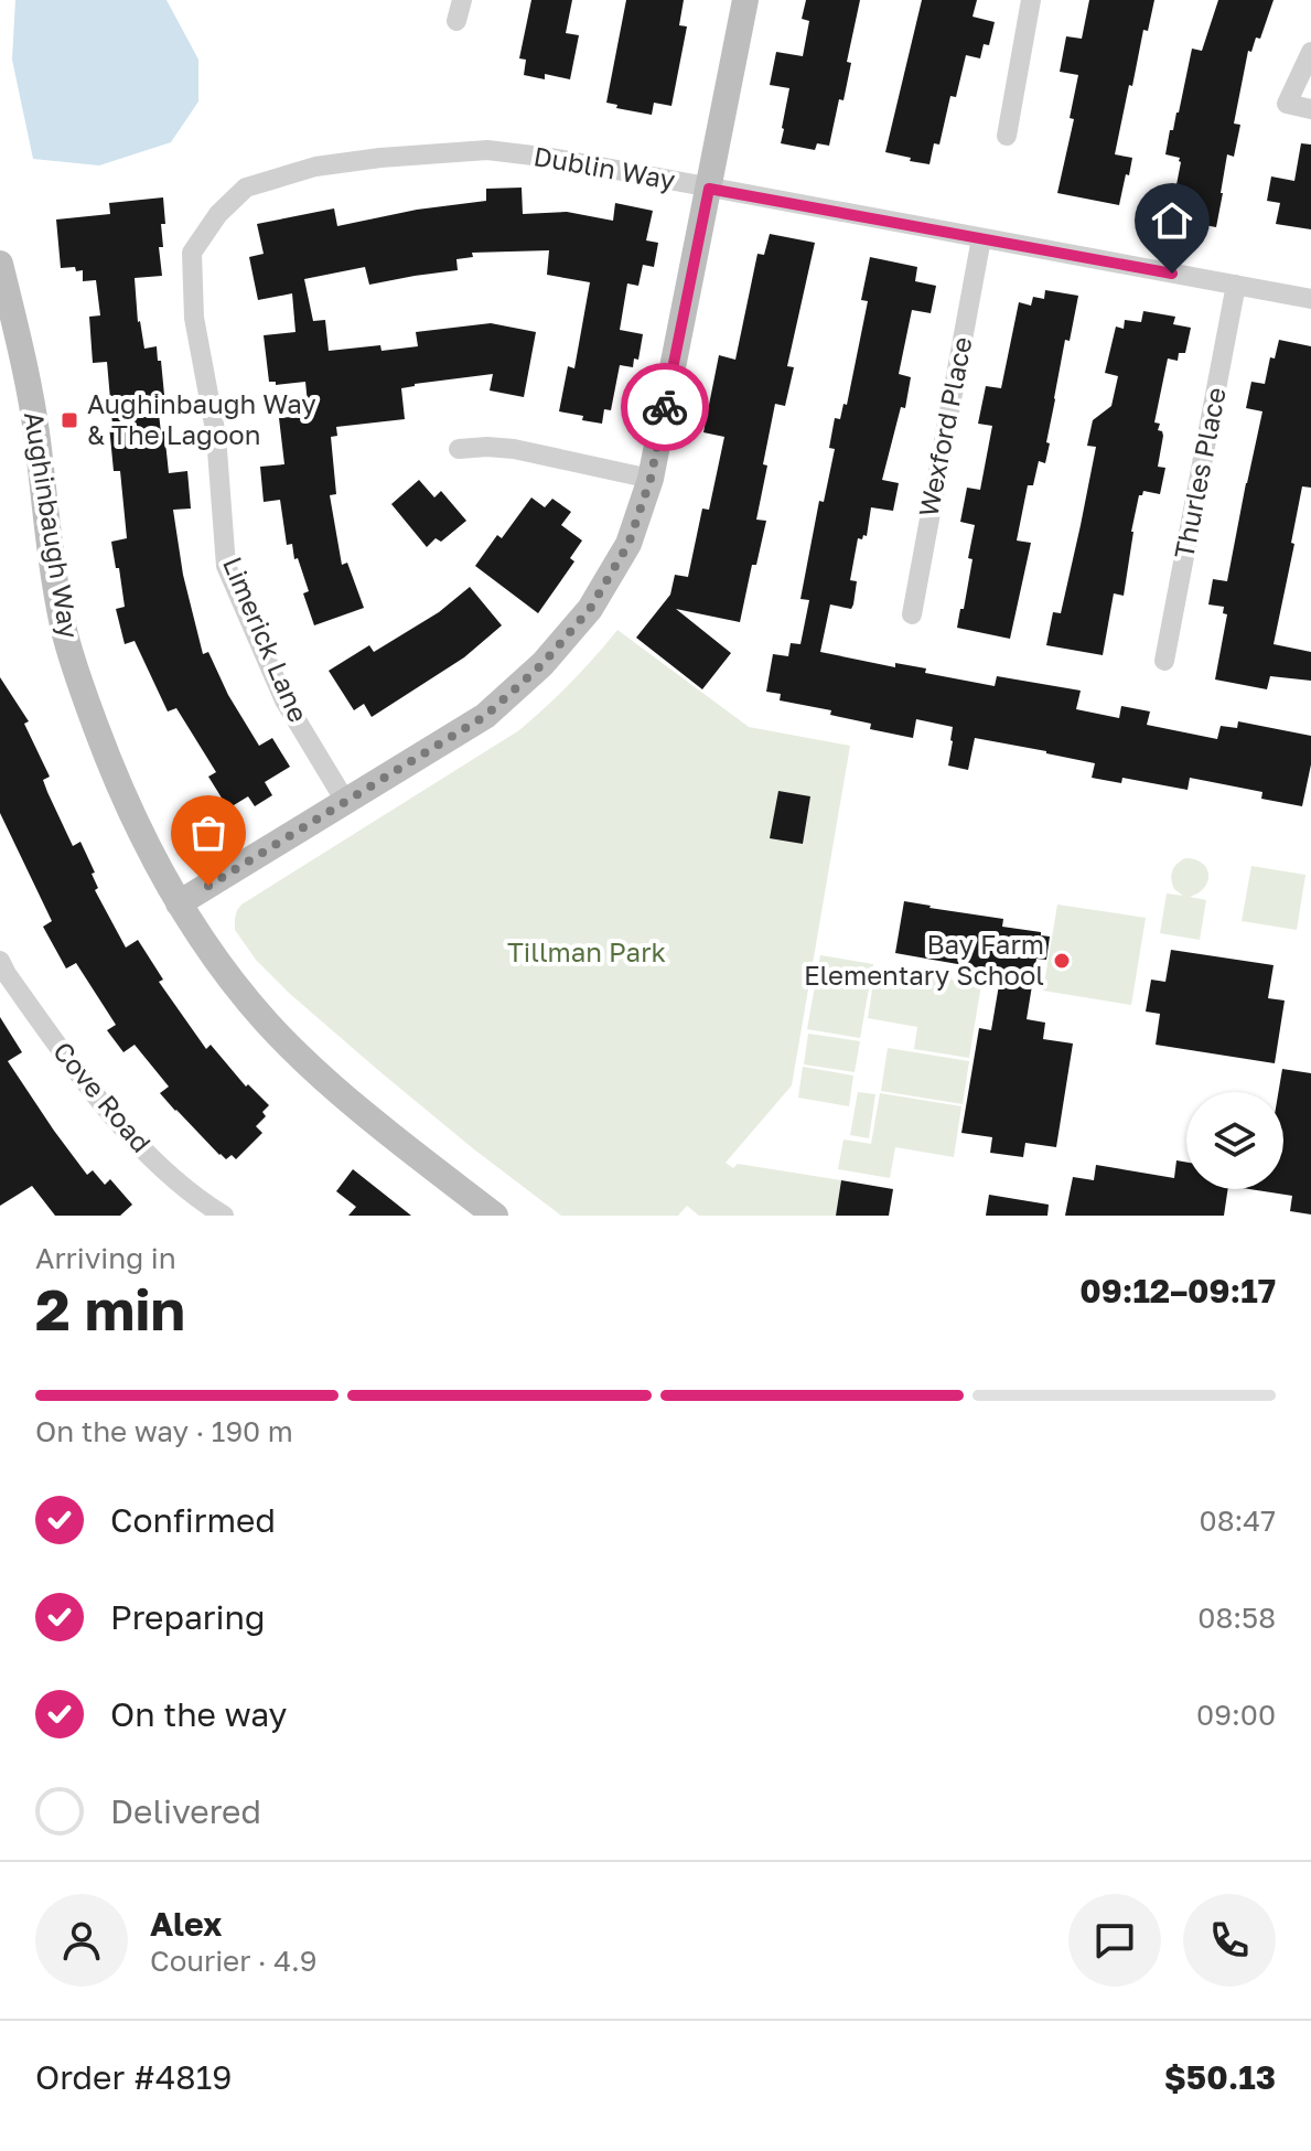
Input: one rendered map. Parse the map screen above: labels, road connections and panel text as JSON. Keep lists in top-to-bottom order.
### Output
{
  "streets": {
    "street": [
      "Dublin Way",
      "Wexford Place",
      "Thurles Place",
      "Aughinbaugh Way",
      "Limerick Lane",
      "Cove Road"
    ]
  },
  "crossings": [
    ["Dublin Way", "Wexford Place"],
    ["Dublin Way", "Thurles Place"],
    ["Dublin Way", "Limerick Lane"]
  ],
  "parks": ["Tillman Park"],
  "places": {
    "transit": ["Aughinbaugh Way & The Lagoon"],
    "other": ["Bay Farm Elementary School"]
  },
  "page": {
    "heading": ["2 min", "Arriving in", "09:12–09:17"],
    "panel": [
      "Alex",
      "Courier · 4.9",
      "Order #4819",
      "$50.13"
    ],
    "bar": "On the way · 190 m",
    "list": [
      ["Confirmed", "08:47"],
      ["Preparing", "08:58"],
      ["On the way", "09:00"],
      "Delivered"
    ]
  }
}
